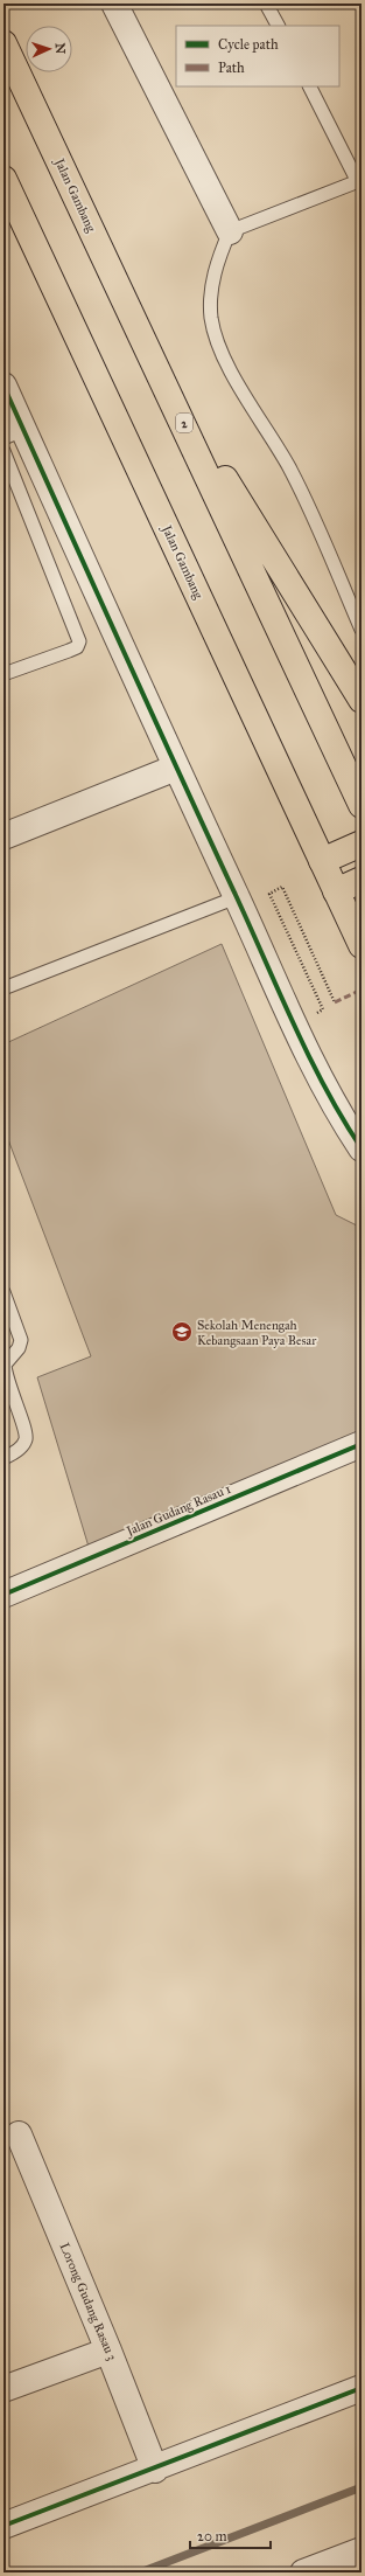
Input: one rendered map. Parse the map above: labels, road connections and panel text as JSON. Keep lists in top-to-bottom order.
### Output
{
  "streets": {
    "main road": ["Jalan Gambang", "2"],
    "street": ["Jalan Gudang Rasau 1", "Lorong Gudang Rasau 3"]
  },
  "places": {
    "school or university": ["Sekolah Menengah Kebangsaan Paya Besar"]
  },
  "legend": ["Cycle path", "Path"],
  "scale_bar": "20 m",
  "north": "right"
}
